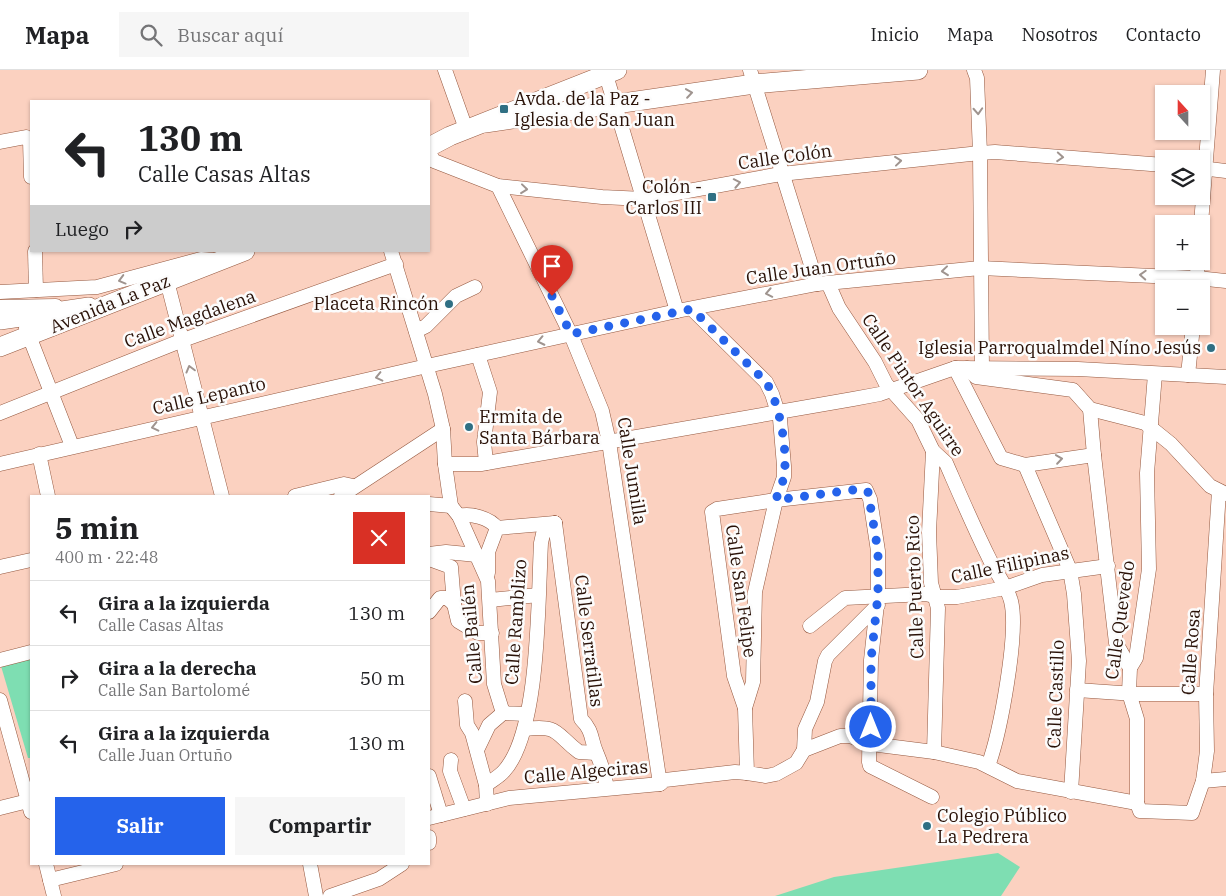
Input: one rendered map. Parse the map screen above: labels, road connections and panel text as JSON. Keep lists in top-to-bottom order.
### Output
{
  "streets": {
    "main road": ["Avenida La Paz"],
    "street": [
      "Calle Colón",
      "Calle Juan Ortuño",
      "Calle Magdalena",
      "Calle Pintor Aguirre",
      "Calle Lepanto",
      "Calle Jumilla",
      "Calle Filipinas",
      "Calle Puerto Rico",
      "Calle San Felipe",
      "Calle Quevedo",
      "Calle Ramblizo",
      "Calle Bailén",
      "Calle Serratillas",
      "Calle Rosa",
      "Calle Castillo",
      "Calle Algeciras"
    ]
  },
  "crossings": [
    ["Calle Colón", "Calle Pintor Aguirre"],
    ["Calle Colón", "Calle Jumilla"],
    ["Calle Juan Ortuño", "Calle Pintor Aguirre"],
    ["Calle Juan Ortuño", "Calle Lepanto"],
    ["Calle Juan Ortuño", "Calle Jumilla"],
    ["Calle Juan Ortuño", "Calle Bailén"],
    ["Calle Magdalena", "Calle Bailén"],
    ["Calle Pintor Aguirre", "Calle Filipinas"],
    ["Calle Pintor Aguirre", "Calle Puerto Rico"],
    ["Calle Lepanto", "Calle Bailén"],
    ["Calle Jumilla", "Calle Algeciras"],
    ["Calle Filipinas", "Calle Puerto Rico"],
    ["Calle Filipinas", "Calle Castillo"],
    ["Calle Quevedo", "Calle Rosa"],
    ["Calle Ramblizo", "Calle Serratillas"],
    ["Calle Serratillas", "Calle Algeciras"]
  ],
  "one_way": ["Calle Colón", "Avenida La Paz"],
  "places": {
    "transit": ["Avda. de la Paz - Iglesia de San Juan", "Colón - Carlos III"],
    "other": [
      "Placeta Rincón",
      "Iglesia Parroqualmdel Níno Jesús",
      "Ermita de Santa Bárbara",
      "Colegio Público La Pedrera"
    ]
  },
  "north": "top",
  "page": {
    "header": "Mapa",
    "search": "Buscar aquí",
    "nav": [
      "Inicio",
      "Mapa",
      "Nosotros",
      "Contacto"
    ],
    "map_buttons": ["+", "−"],
    "turn": ["130 m", "Calle Casas Altas"],
    "then": "Luego",
    "heading": ["5 min", "400 m · 22:48"],
    "list": [
      {
        "name": "Gira a la izquierda",
        "note": "Calle Casas Altas",
        "value": "130 m"
      },
      {
        "name": "Gira a la derecha",
        "note": "Calle San Bartolomé",
        "value": "50 m"
      },
      {
        "name": "Gira a la izquierda",
        "note": "Calle Juan Ortuño",
        "value": "130 m"
      }
    ],
    "buttons": ["Salir", "Compartir"]
  }
}
